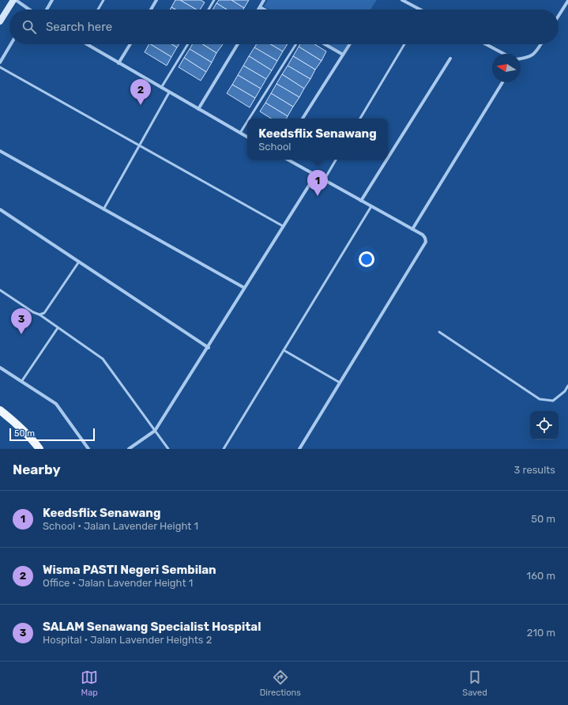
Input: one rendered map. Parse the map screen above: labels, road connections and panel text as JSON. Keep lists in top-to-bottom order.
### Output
{
  "scale_bar": "50 m",
  "north": "left",
  "page": {
    "search": "Search here",
    "pins": ["2", "1", "3"],
    "popup": ["Keedsflix Senawang", "School"],
    "scale": "50 m",
    "heading": ["Nearby", "3 results"],
    "list": [
      {
        "mark": "1",
        "name": "Keedsflix Senawang",
        "note": "School · Jalan Lavender Height 1",
        "value": "50 m"
      },
      {
        "mark": "2",
        "name": "Wisma PASTI Negeri Sembilan",
        "note": "Office · Jalan Lavender Height 1",
        "value": "160 m"
      },
      {
        "mark": "3",
        "name": "SALAM Senawang Specialist Hospital",
        "note": "Hospital · Jalan Lavender Heights 2",
        "value": "210 m"
      }
    ],
    "nav": ["Map", "Directions", "Saved"]
  }
}
